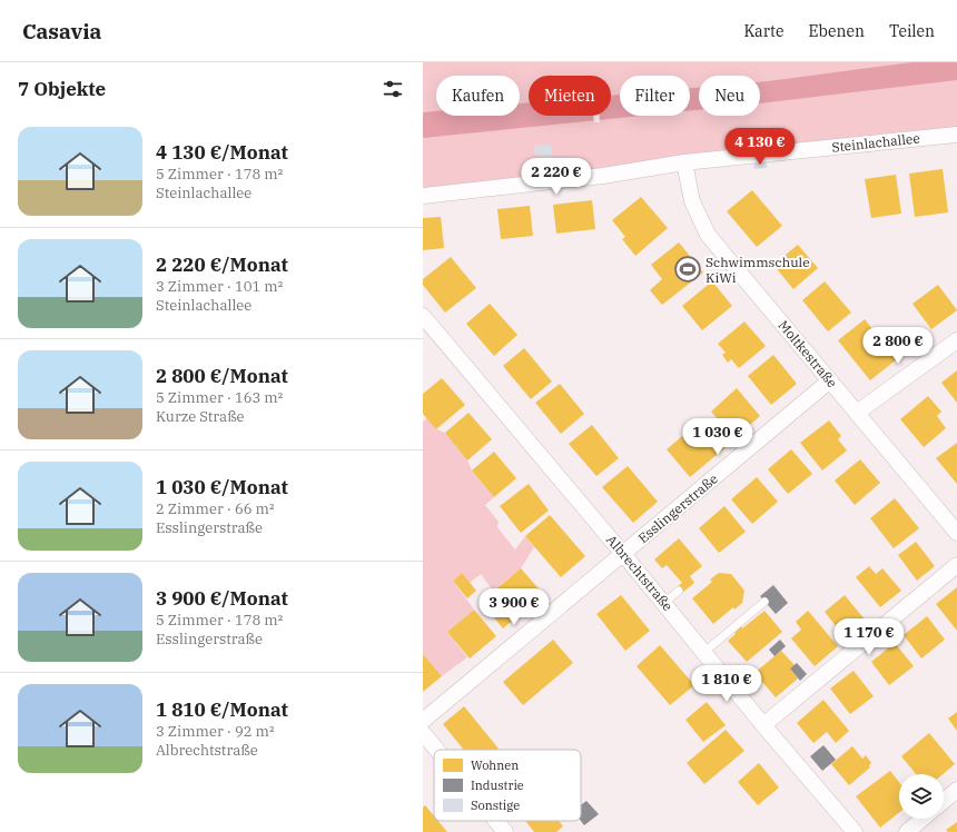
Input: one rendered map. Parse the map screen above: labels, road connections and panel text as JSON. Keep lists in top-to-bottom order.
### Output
{
  "streets": {
    "street": [
      "Steinlachallee",
      "Moltkestraße",
      "Esslingerstraße",
      "Albrechtstraße"
    ]
  },
  "crossings": [
    ["Steinlachallee", "Moltkestraße"],
    ["Moltkestraße", "Esslingerstraße"],
    ["Esslingerstraße", "Albrechtstraße"]
  ],
  "places": {
    "sports": ["Schwimmschule KiWi"]
  },
  "legend": ["Wohnen", "Industrie", "Sonstige"],
  "page": {
    "header": "Casavia",
    "nav": ["Karte", "Ebenen", "Teilen"],
    "heading": "7 Objekte",
    "chip": [
      "Kaufen",
      "Mieten",
      "Filter",
      "Neu"
    ],
    "list": [
      {
        "name": "4 130 €/Monat",
        "note": "5 Zimmer · 178 m² · Steinlachallee"
      },
      {
        "name": "2 220 €/Monat",
        "note": "3 Zimmer · 101 m² · Steinlachallee"
      },
      {
        "name": "2 800 €/Monat",
        "note": "5 Zimmer · 163 m² · Kurze Straße"
      },
      {
        "name": "1 030 €/Monat",
        "note": "2 Zimmer · 66 m² · Esslingerstraße"
      },
      {
        "name": "3 900 €/Monat",
        "note": "5 Zimmer · 178 m² · Esslingerstraße"
      },
      {
        "name": "1 810 €/Monat",
        "note": "3 Zimmer · 92 m² · Albrechtstraße"
      }
    ],
    "price": [
      "4 130 €",
      "2 220 €",
      "2 800 €",
      "1 030 €",
      "3 900 €",
      "1 170 €",
      "1 810 €"
    ]
  }
}
